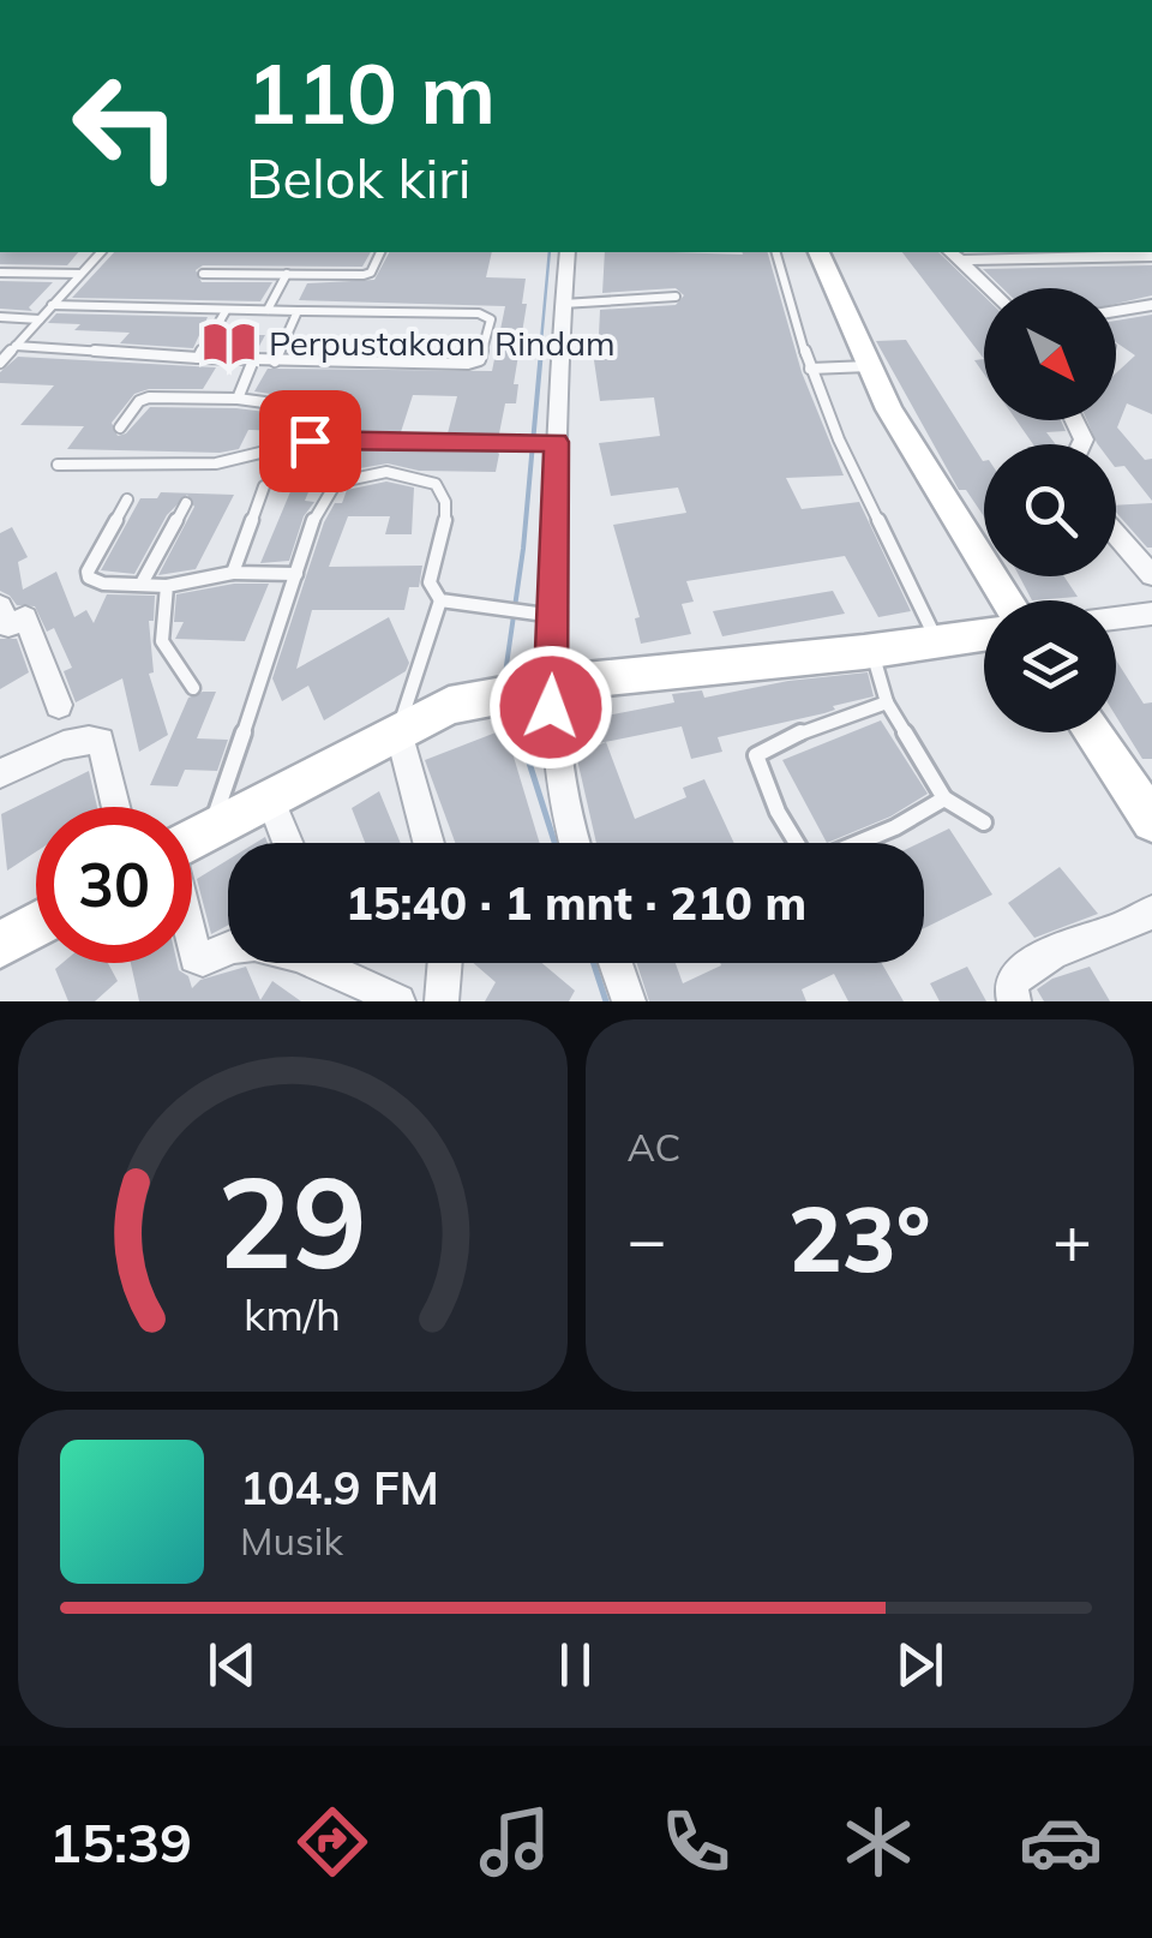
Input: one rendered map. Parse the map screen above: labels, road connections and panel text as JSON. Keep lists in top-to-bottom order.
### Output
{
  "places": {
    "library": ["Perpustakaan Rindam"]
  },
  "north": "bottom right",
  "page": {
    "turn": ["110 m", "Belok kiri"],
    "limit": "30",
    "trip": "15:40 · 1 mnt · 210 m",
    "tile": "AC",
    "heat": ["−", "23°", "+"],
    "song": ["104.9 FM", "Musik"],
    "tabs": "15:39",
    "gauge": ["29", "km/h"]
  }
}
